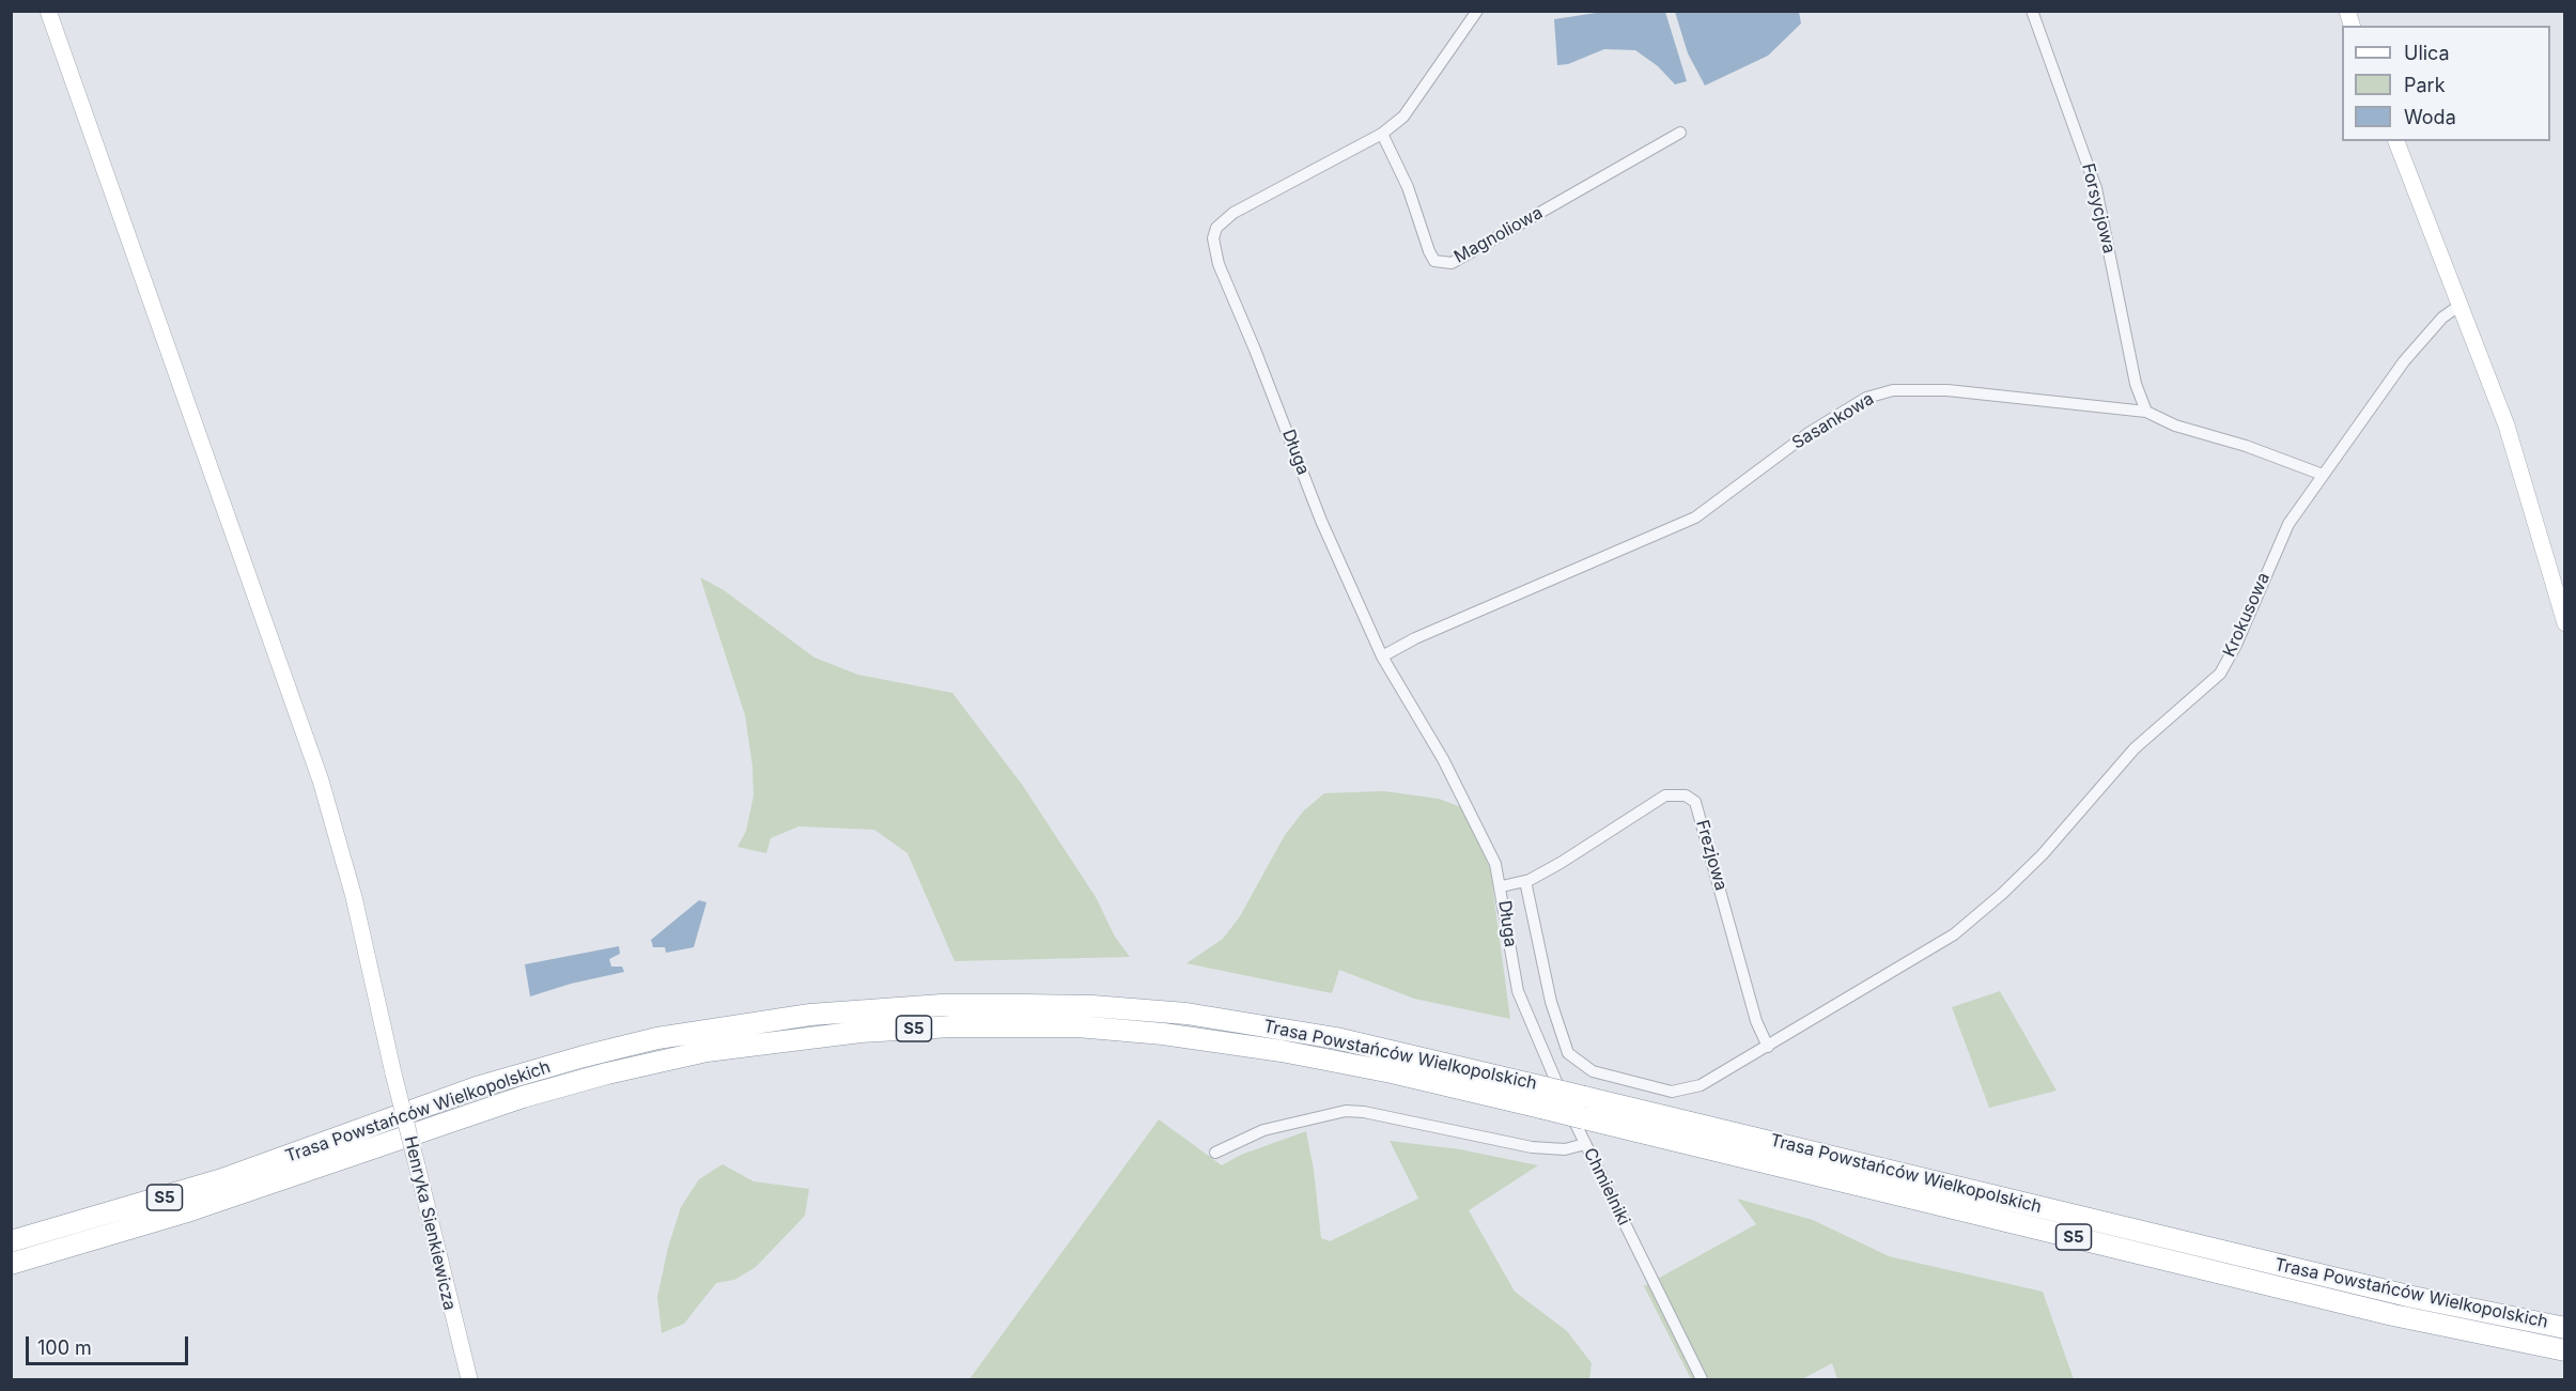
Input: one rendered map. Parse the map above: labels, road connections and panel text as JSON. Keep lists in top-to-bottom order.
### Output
{
  "streets": {
    "highway": ["S5", "Trasa Powstańców Wielkopolskich"],
    "street": [
      "Forsycjowa",
      "Magnoliowa",
      "Sasankowa",
      "Długa",
      "Krokusowa",
      "Frezjowa",
      "Chmielniki",
      "Henryka Sienkiewicza"
    ]
  },
  "crossings": [
    ["Forsycjowa", "Sasankowa"],
    ["Magnoliowa", "Długa"],
    ["Sasankowa", "Długa"],
    ["Sasankowa", "Krokusowa"],
    ["Długa", "Frezjowa"],
    ["Długa", "Chmielniki"],
    ["Krokusowa", "Frezjowa"]
  ],
  "legend": ["Ulica", "Park", "Woda"],
  "scale_bar": "100 m"
}
